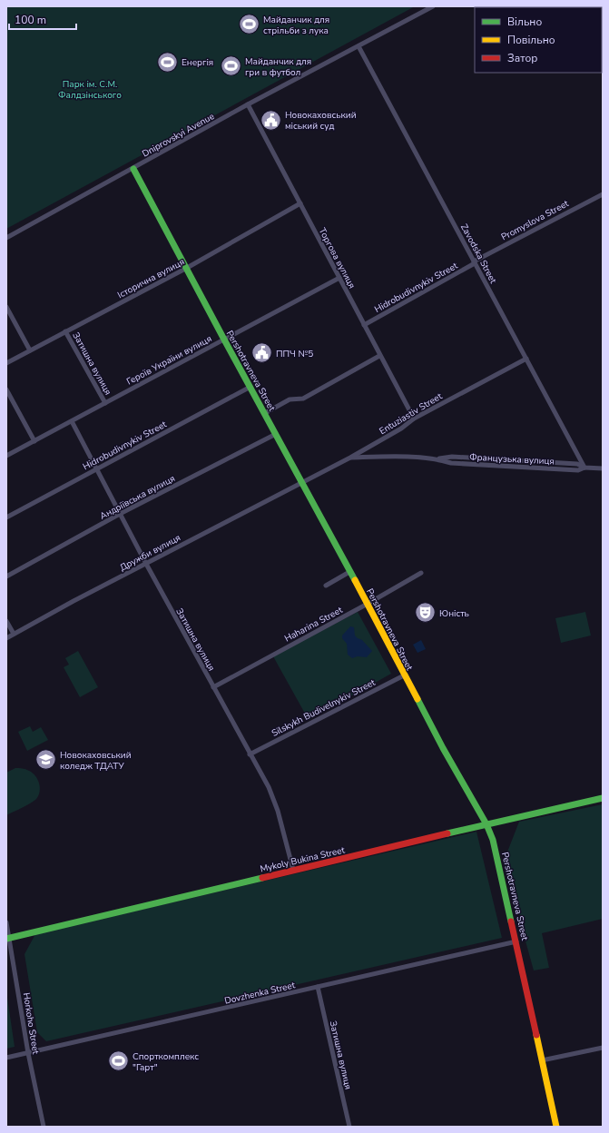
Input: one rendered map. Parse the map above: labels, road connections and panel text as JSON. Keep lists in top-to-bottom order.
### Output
{
  "streets": {
    "street": [
      "Dniprovskyi Avenue",
      "Promyslova Street",
      "Zavodska Street",
      "Торгова вулиця",
      "Історична вулиця",
      "Hidrobudivnykiv Street",
      "Героїв України вулиця",
      "Затишна вулиця",
      "Pershotravneva Street",
      "Entuziastiv Street",
      "Французька вулиця",
      "Андріївська вулиця",
      "Дружби вулиця",
      "Haharina Street",
      "Silskykh Budivelnykiv Street",
      "Mykoly Bukina Street",
      "Dovzhenka Street",
      "Horkoho Street"
    ]
  },
  "crossings": [
    ["Dniprovskyi Avenue", "Zavodska Street"],
    ["Dniprovskyi Avenue", "Торгова вулиця"],
    ["Dniprovskyi Avenue", "Pershotravneva Street"],
    ["Promyslova Street", "Zavodska Street"],
    ["Promyslova Street", "Hidrobudivnykiv Street"],
    ["Zavodska Street", "Hidrobudivnykiv Street"],
    ["Zavodska Street", "Entuziastiv Street"],
    ["Zavodska Street", "Французька вулиця"],
    ["Торгова вулиця", "Історична вулиця"],
    ["Торгова вулиця", "Hidrobudivnykiv Street"],
    ["Торгова вулиця", "Героїв України вулиця"],
    ["Торгова вулиця", "Entuziastiv Street"],
    ["Історична вулиця", "Затишна вулиця"],
    ["Історична вулиця", "Pershotravneva Street"],
    ["Hidrobudivnykiv Street", "Затишна вулиця"],
    ["Hidrobudivnykiv Street", "Pershotravneva Street"],
    ["Героїв України вулиця", "Затишна вулиця"],
    ["Героїв України вулиця", "Pershotravneva Street"],
    ["Затишна вулиця", "Андріївська вулиця"],
    ["Затишна вулиця", "Дружби вулиця"],
    ["Затишна вулиця", "Haharina Street"],
    ["Затишна вулиця", "Silskykh Budivelnykiv Street"],
    ["Затишна вулиця", "Mykoly Bukina Street"],
    ["Затишна вулиця", "Dovzhenka Street"],
    ["Pershotravneva Street", "Entuziastiv Street"],
    ["Pershotravneva Street", "Андріївська вулиця"],
    ["Pershotravneva Street", "Дружби вулиця"],
    ["Pershotravneva Street", "Haharina Street"],
    ["Pershotravneva Street", "Silskykh Budivelnykiv Street"],
    ["Pershotravneva Street", "Mykoly Bukina Street"],
    ["Pershotravneva Street", "Dovzhenka Street"],
    ["Entuziastiv Street", "Французька вулиця"],
    ["Entuziastiv Street", "Дружби вулиця"],
    ["Mykoly Bukina Street", "Horkoho Street"],
    ["Dovzhenka Street", "Horkoho Street"]
  ],
  "parks": ["Парк ім. С.М. Фалдзінського"],
  "places": {
    "sports": [
      "Майданчик для стрільби з лука",
      "Енергія",
      "Майданчик для гри в футбол",
      "Спорткомплекс \"Гарт\""
    ],
    "public building": ["Новокаховський міський суд", "ППЧ №5"],
    "theatre": ["Юність"],
    "school or university": ["Новокаховський коледж ТДАТУ"]
  },
  "legend": ["Вільно", "Повільно", "Затор"],
  "scale_bar": "100 m"
}
